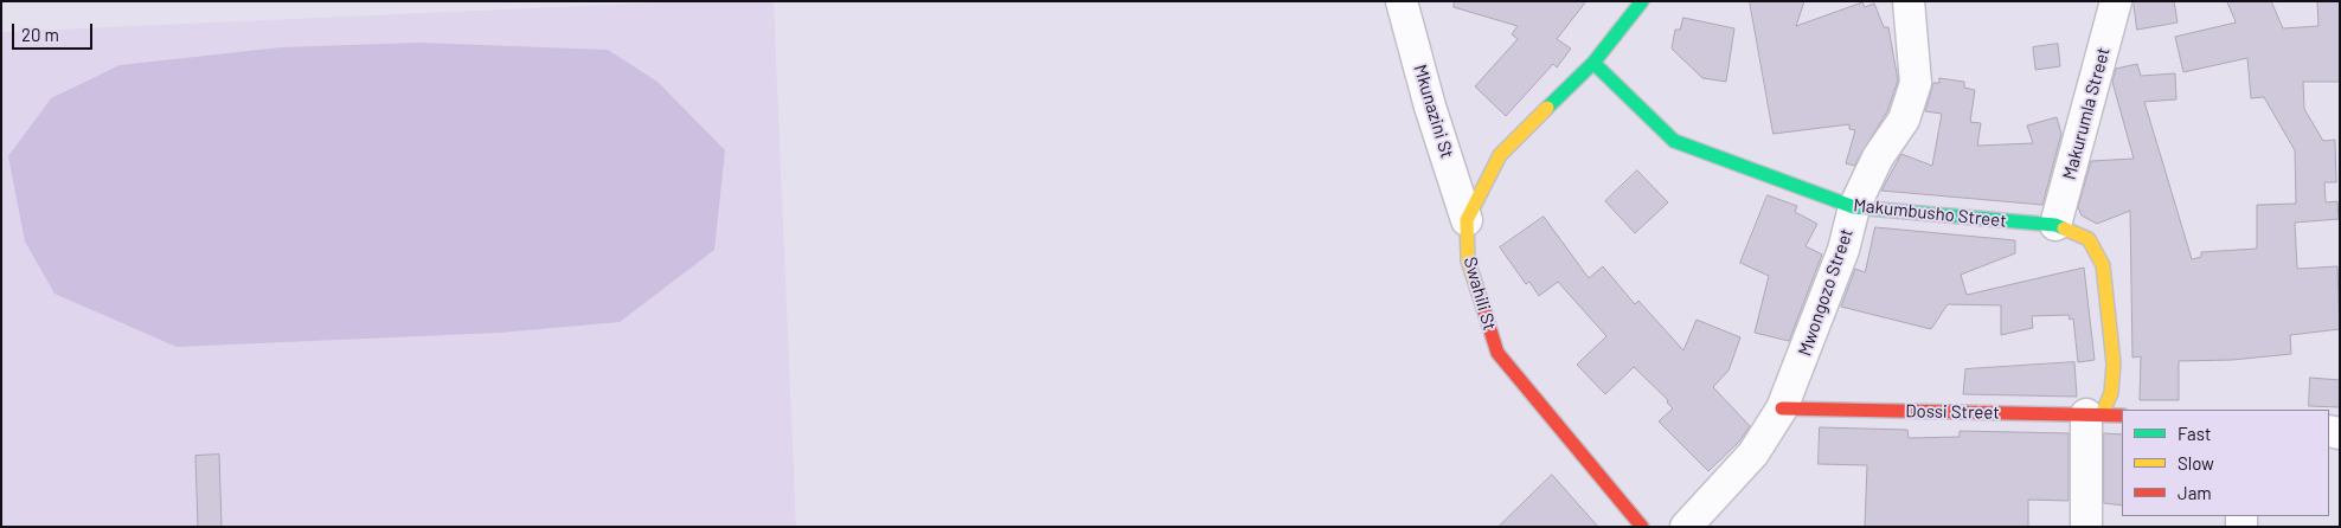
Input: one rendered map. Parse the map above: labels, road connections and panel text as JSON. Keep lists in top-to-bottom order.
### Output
{
  "streets": {
    "street": [
      "Mkunazini St",
      "Makurumla Street",
      "Makumbusho Street",
      "Mwongozo Street",
      "Swahili St",
      "Dossi Street"
    ]
  },
  "crossings": [
    ["Mkunazini St", "Swahili St"],
    ["Makurumla Street", "Makumbusho Street"],
    ["Makumbusho Street", "Mwongozo Street"],
    ["Makumbusho Street", "Swahili St"],
    ["Makumbusho Street", "Dossi Street"],
    ["Mwongozo Street", "Dossi Street"]
  ],
  "legend": ["Fast", "Slow", "Jam"],
  "scale_bar": "20 m"
}
